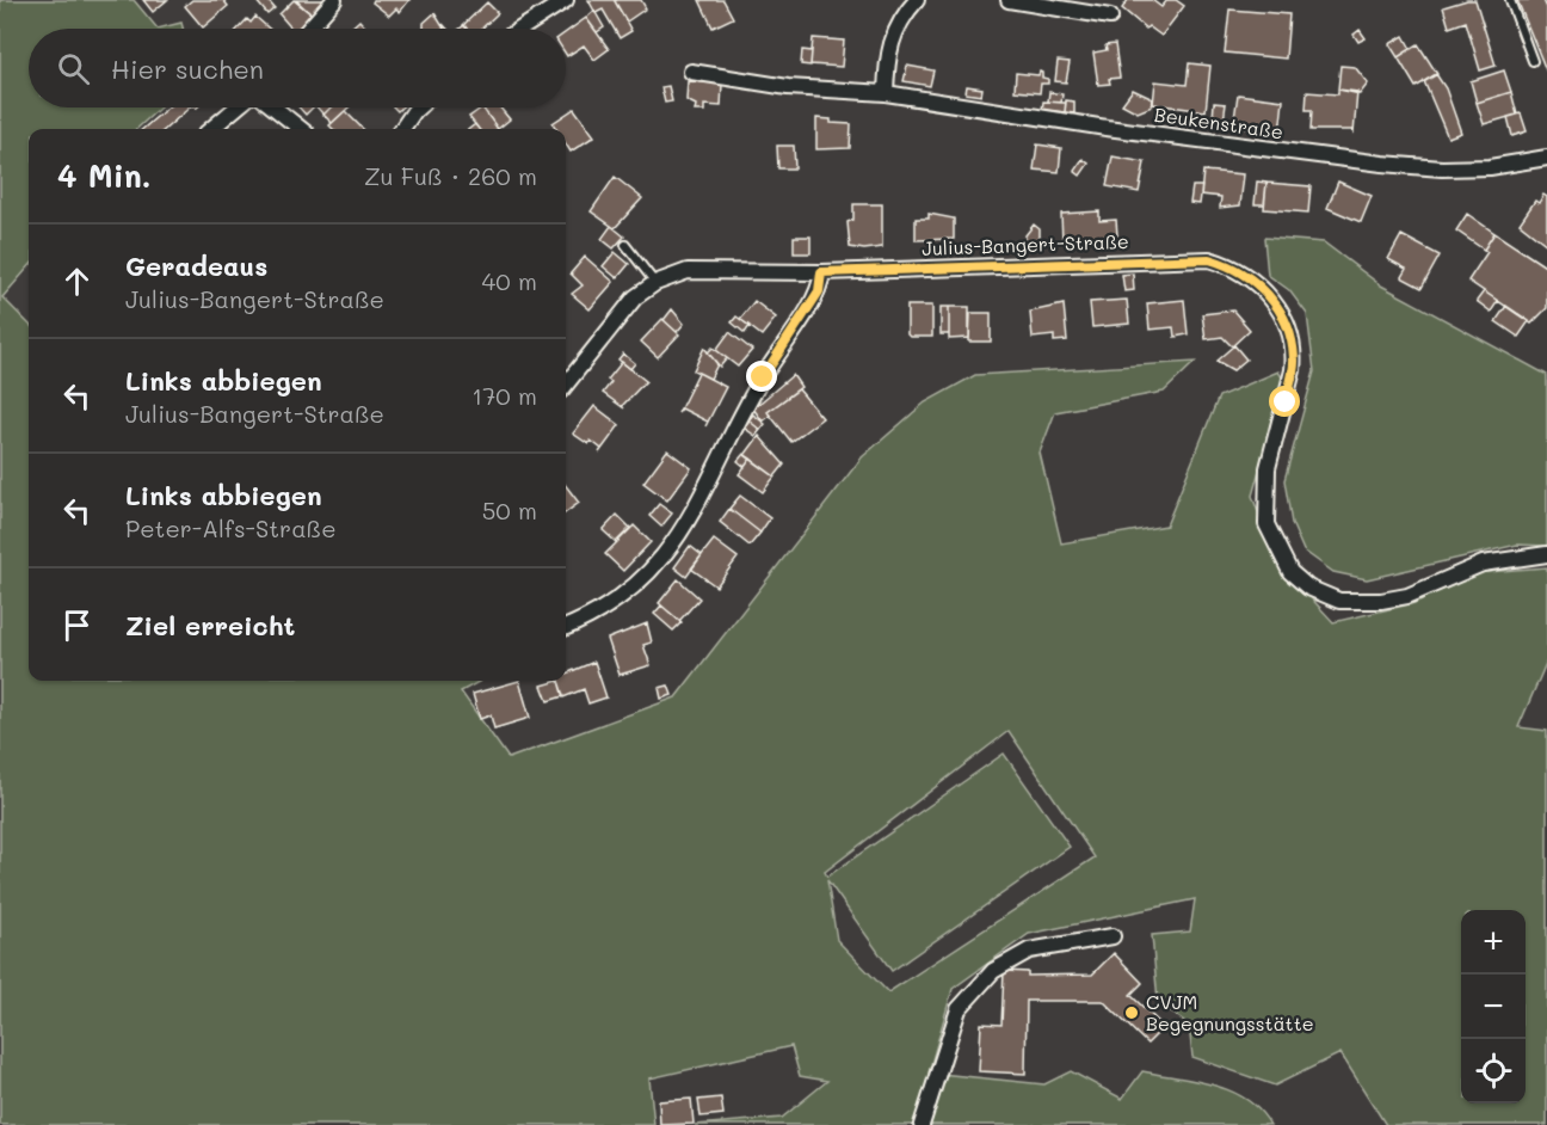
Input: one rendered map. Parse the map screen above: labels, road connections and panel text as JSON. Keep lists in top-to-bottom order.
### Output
{
  "streets": {
    "street": ["Beukenstraße", "Julius-Bangert-Straße"]
  },
  "places": ["CVJM Begegnungsstätte"],
  "page": {
    "search": "Hier suchen",
    "heading": ["4 Min.", "Zu Fuß · 260 m"],
    "list": [
      ["Geradeaus", "Julius-Bangert-Straße", "40 m"],
      ["Links abbiegen", "Julius-Bangert-Straße", "170 m"],
      ["Links abbiegen", "Peter-Alfs-Straße", "50 m"],
      "Ziel erreicht"
    ],
    "map_buttons": ["+", "−"]
  }
}
